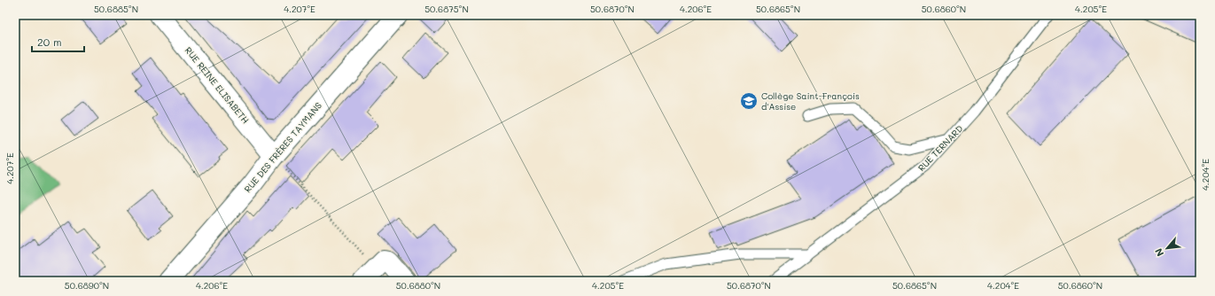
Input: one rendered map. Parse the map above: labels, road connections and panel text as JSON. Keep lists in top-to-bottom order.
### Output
{
  "streets": {
    "street": ["RUE REINE ELISABETH", "RUE DES FRÈRES TAYMANS"],
    "lane": ["RUE TERNARD"]
  },
  "crossings": [
    ["RUE REINE ELISABETH", "RUE DES FRÈRES TAYMANS"]
  ],
  "places": {
    "school or university": ["Collège Saint-François d'Assise"]
  },
  "scale_bar": "20 m",
  "north": "bottom left",
  "coordinates": [
    "50.6885°N",
    "4.207°E",
    "50.6875°N",
    "50.6870°N",
    "4.206°E",
    "50.6865°N",
    "50.6860°N",
    "4.205°E",
    "4.204°E",
    "50.6890°N",
    "50.6880°N"
  ]
}
